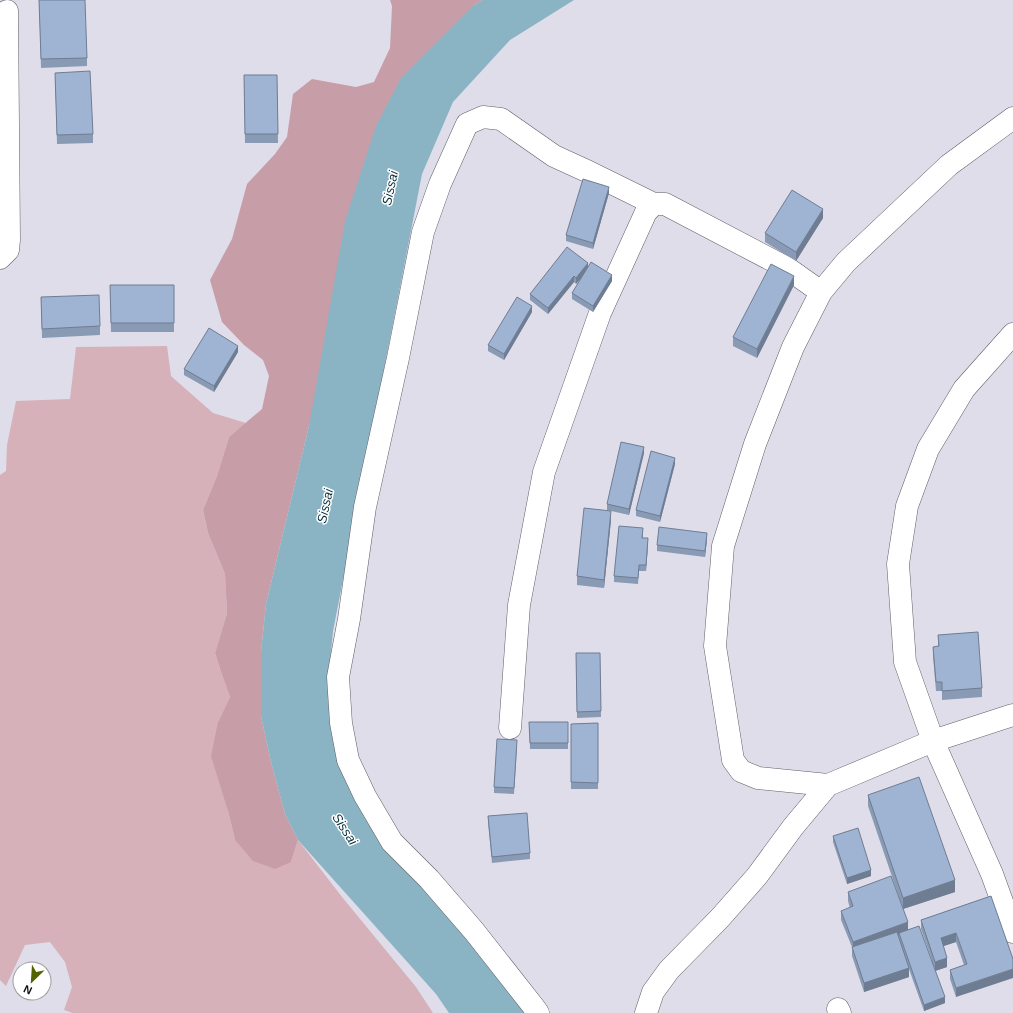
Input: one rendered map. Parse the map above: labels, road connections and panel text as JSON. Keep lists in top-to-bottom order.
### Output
{
  "water": ["Sissai"],
  "north": "bottom left"
}
